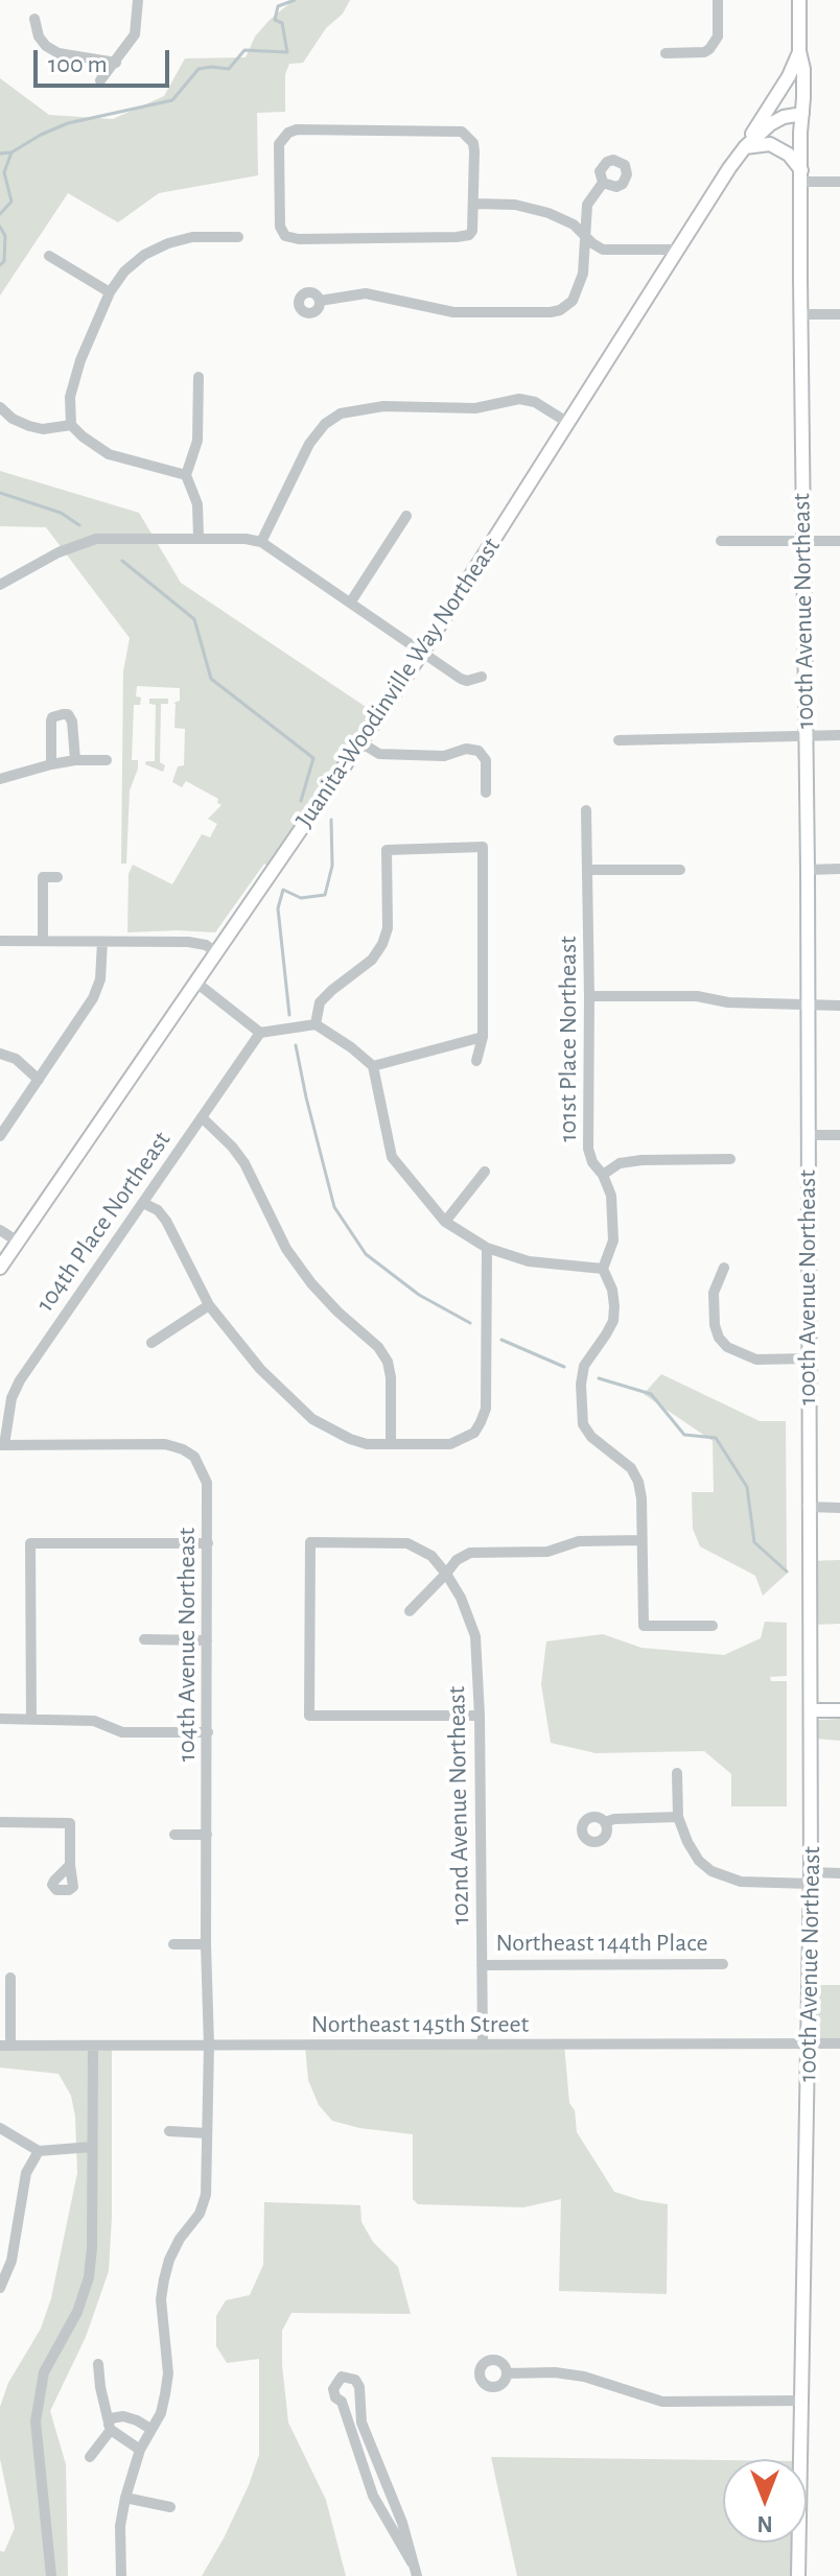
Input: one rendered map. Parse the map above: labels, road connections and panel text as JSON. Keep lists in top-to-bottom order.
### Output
{
  "streets": {
    "main road": ["100th Avenue Northeast", "Juanita-Woodinville Way Northeast"],
    "street": [
      "101st Place Northeast",
      "104th Place Northeast",
      "104th Avenue Northeast",
      "102nd Avenue Northeast",
      "Northeast 144th Place",
      "Northeast 145th Street"
    ]
  },
  "crossings": [
    ["100th Avenue Northeast", "Juanita-Woodinville Way Northeast"],
    ["100th Avenue Northeast", "Northeast 145th Street"],
    ["104th Place Northeast", "104th Avenue Northeast"],
    ["104th Avenue Northeast", "Northeast 145th Street"],
    ["102nd Avenue Northeast", "Northeast 144th Place"],
    ["102nd Avenue Northeast", "Northeast 145th Street"]
  ],
  "scale_bar": "100 m",
  "north": "bottom"
}
